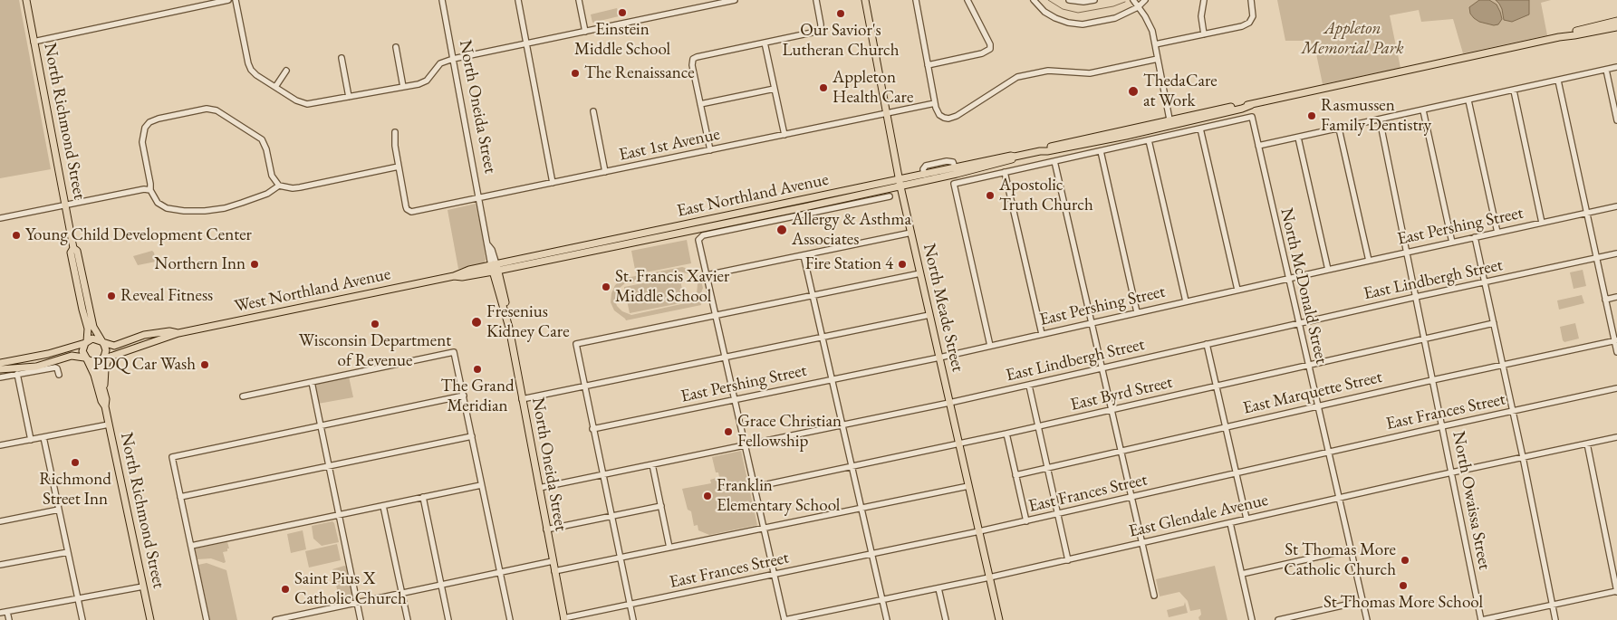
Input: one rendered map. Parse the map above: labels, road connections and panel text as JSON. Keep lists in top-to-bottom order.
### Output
{
  "streets": {
    "main road": [
      "North Oneida Street",
      "North Richmond Street",
      "East Northland Avenue",
      "West Northland Avenue",
      "North Meade Street"
    ],
    "street": [
      "East 1st Avenue",
      "East Pershing Street",
      "East Lindbergh Street",
      "North McDonald Street",
      "East Marquette Street",
      "East Byrd Street",
      "East Frances Street",
      "North Owaissa Street",
      "East Glendale Avenue"
    ]
  },
  "crossings": [
    ["North Oneida Street", "East 1st Avenue"],
    ["North Oneida Street", "East Northland Avenue"],
    ["North Oneida Street", "East Lindbergh Street"],
    ["North Oneida Street", "West Northland Avenue"],
    ["North Oneida Street", "East Frances Street"],
    ["North Richmond Street", "West Northland Avenue"],
    ["East 1st Avenue", "North Meade Street"],
    ["East Northland Avenue", "West Northland Avenue"],
    ["East Northland Avenue", "North Meade Street"],
    ["East Pershing Street", "North McDonald Street"],
    ["East Pershing Street", "North Meade Street"],
    ["East Pershing Street", "North Owaissa Street"],
    ["East Lindbergh Street", "North McDonald Street"],
    ["East Lindbergh Street", "North Meade Street"],
    ["East Lindbergh Street", "North Owaissa Street"],
    ["North McDonald Street", "East Marquette Street"],
    ["North McDonald Street", "East Byrd Street"],
    ["North McDonald Street", "East Frances Street"],
    ["North McDonald Street", "East Glendale Avenue"],
    ["North Meade Street", "East Byrd Street"],
    ["North Meade Street", "East Frances Street"],
    ["North Meade Street", "East Glendale Avenue"],
    ["East Marquette Street", "North Owaissa Street"],
    ["East Byrd Street", "North Owaissa Street"],
    ["East Frances Street", "North Owaissa Street"],
    ["North Owaissa Street", "East Glendale Avenue"]
  ],
  "parks": ["Appleton Memorial Park"],
  "places": [
    "Einstein Middle School",
    "Our Savior's Lutheran Church",
    "The Renaissance",
    "Appleton Health Care",
    "ThedaCare at Work",
    "Rasmussen Family Dentistry",
    "Apostolic Truth Church",
    "Allergy & Asthma Associates",
    "Young Child Development Center",
    "Northern Inn",
    "Fire Station 4",
    "St. Francis Xavier Middle School",
    "Reveal Fitness",
    "Fresenius Kidney Care",
    "Wisconsin Department of Revenue",
    "PDQ Car Wash",
    "The Grand Meridian",
    "Grace Christian Fellowship",
    "Richmond Street Inn",
    "Franklin Elementary School",
    "St Thomas More Catholic Church",
    "St Thomas More School",
    "Saint Pius X Catholic Church"
  ]
}
